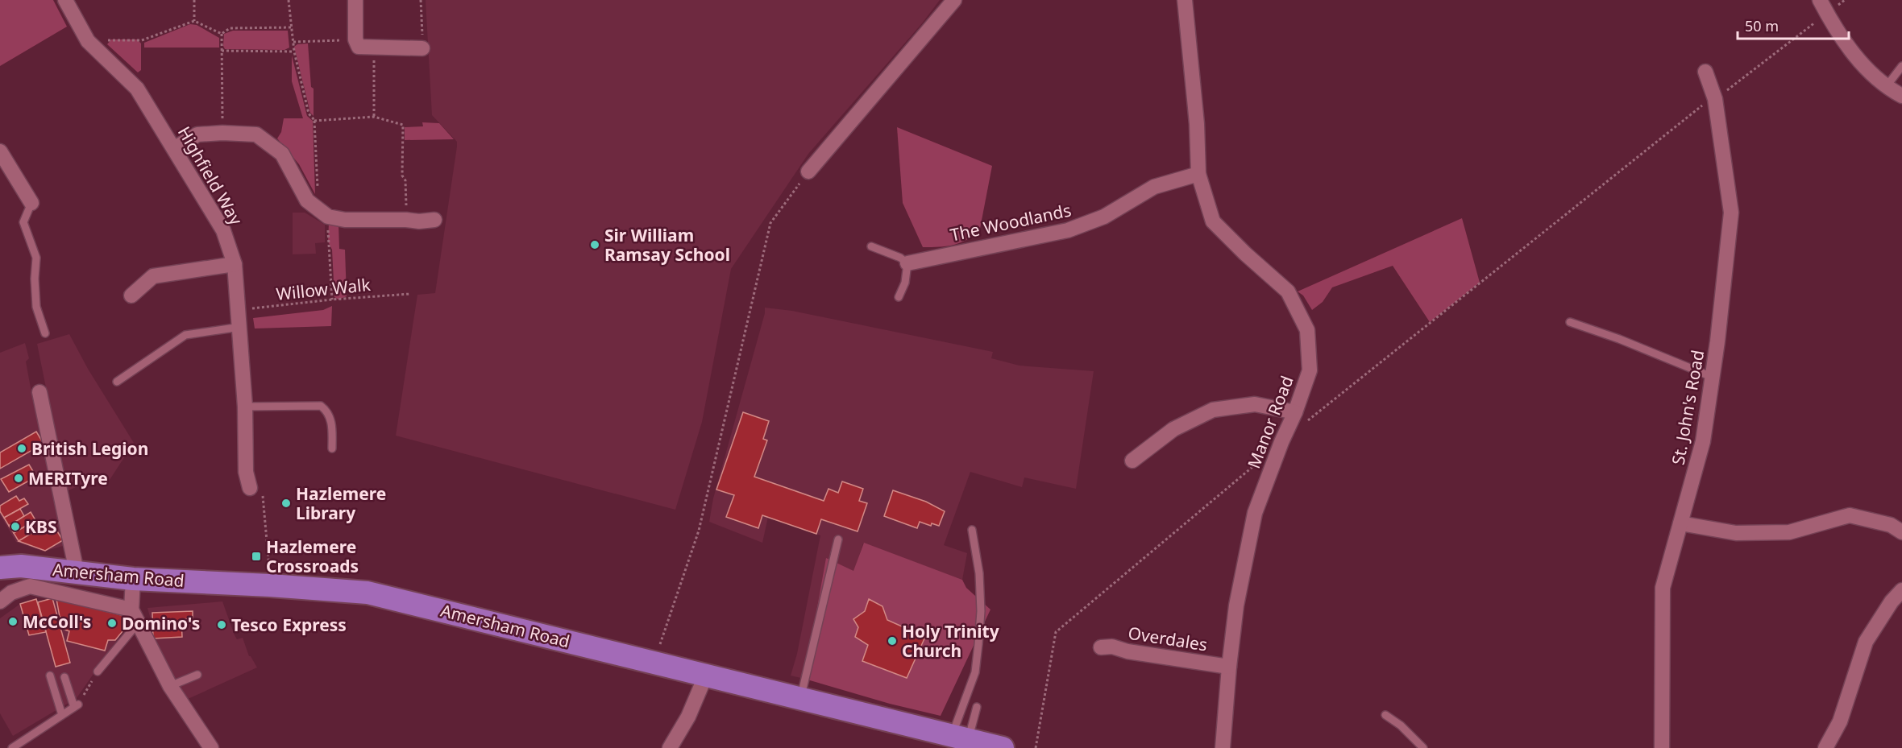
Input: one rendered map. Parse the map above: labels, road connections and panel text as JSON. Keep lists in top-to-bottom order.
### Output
{
  "streets": {
    "main road": ["Amersham Road"],
    "street": [
      "Highfield Way",
      "The Woodlands",
      "St. John's Road",
      "Manor Road",
      "Overdales"
    ],
    "path": ["Willow Walk"]
  },
  "crossings": [
    ["Highfield Way", "Willow Walk"],
    ["The Woodlands", "Manor Road"],
    ["Manor Road", "Overdales"]
  ],
  "places": {
    "other": [
      "Sir William Ramsay School",
      "British Legion",
      "MERITyre",
      "Hazlemere Library",
      "KBS",
      "McColl's",
      "Domino's",
      "Tesco Express",
      "Holy Trinity Church"
    ],
    "transit": ["Hazlemere Crossroads"]
  },
  "scale_bar": "50 m"
}
